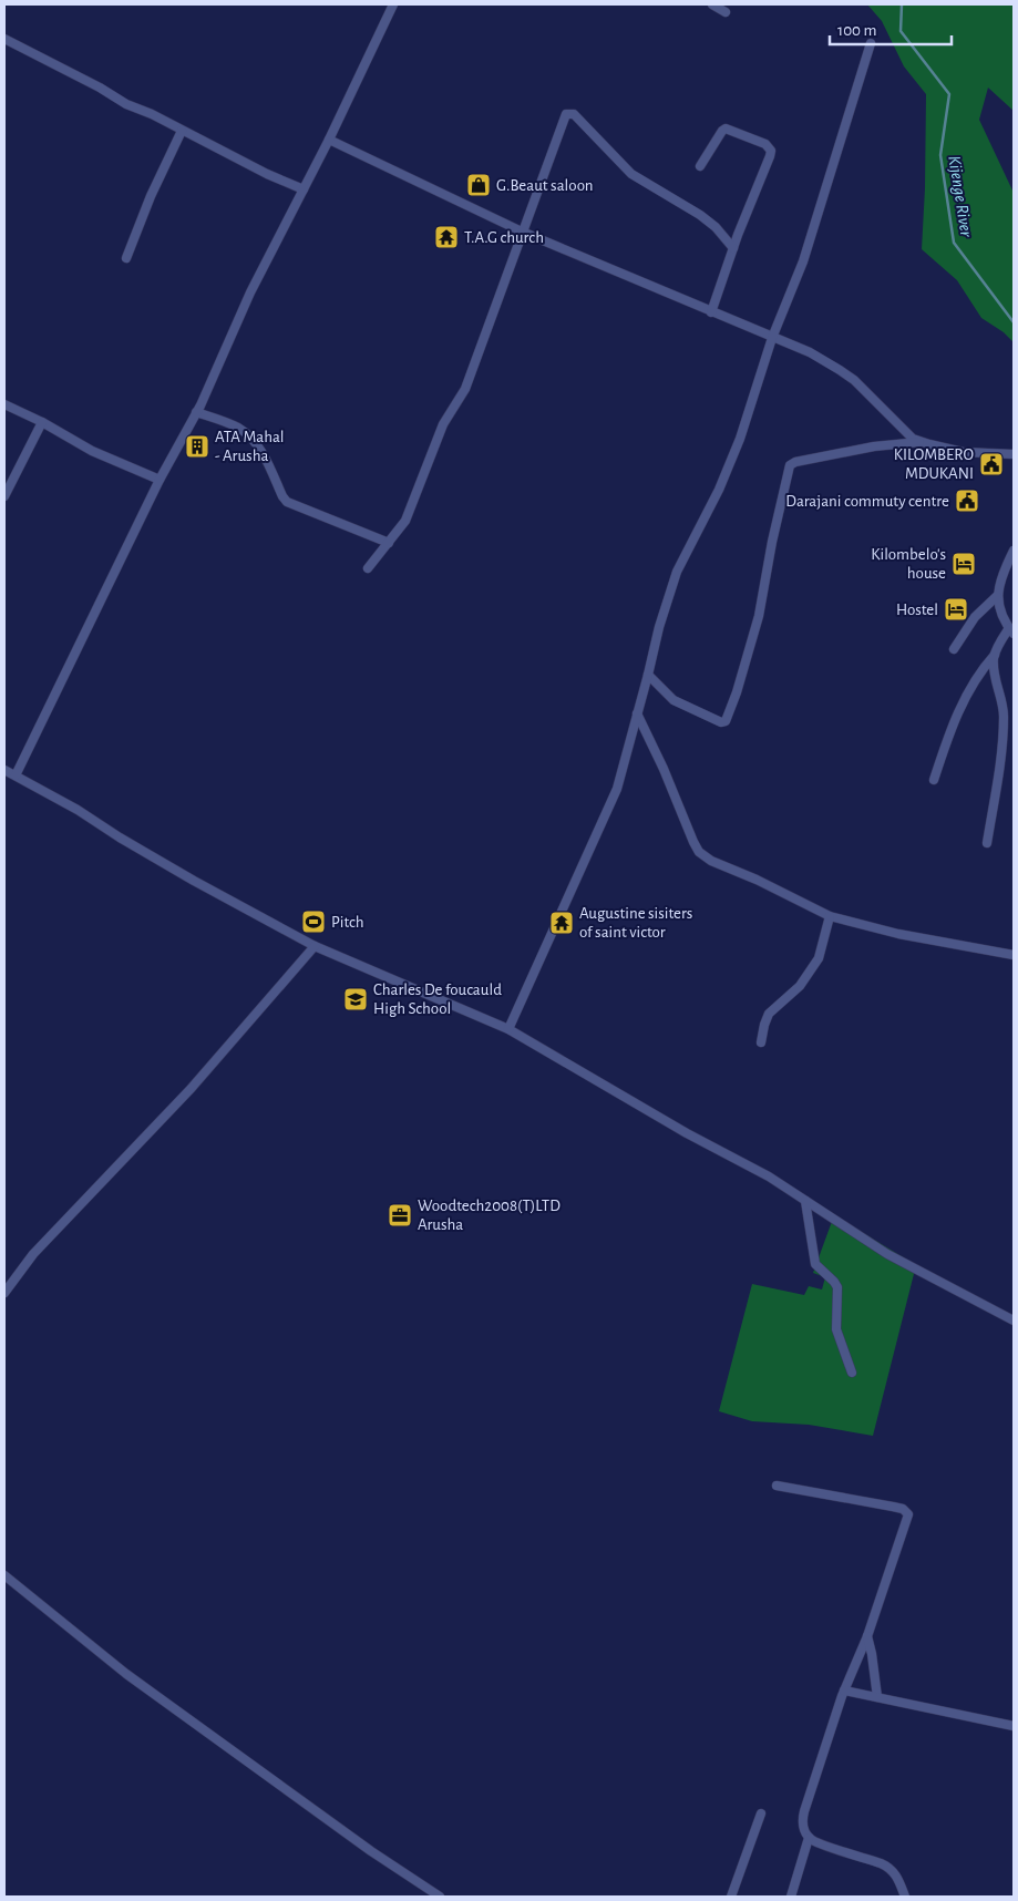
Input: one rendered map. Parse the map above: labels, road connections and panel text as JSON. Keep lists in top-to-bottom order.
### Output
{
  "water": ["Kijenge River"],
  "places": {
    "shop": ["G.Beaut saloon"],
    "temple": ["T.A.G church", "Augustine sisiters of saint victor"],
    "building": ["ATA Mahal - Arusha"],
    "public building": ["KILOMBERO MDUKANI", "Darajani commuty centre"],
    "hotel": ["Kilombelo's house", "Hostel"],
    "sports": ["Pitch"],
    "school or university": ["Charles De foucauld High School"],
    "office": ["Woodtech2008(T)LTD Arusha"]
  },
  "scale_bar": "100 m"
}
